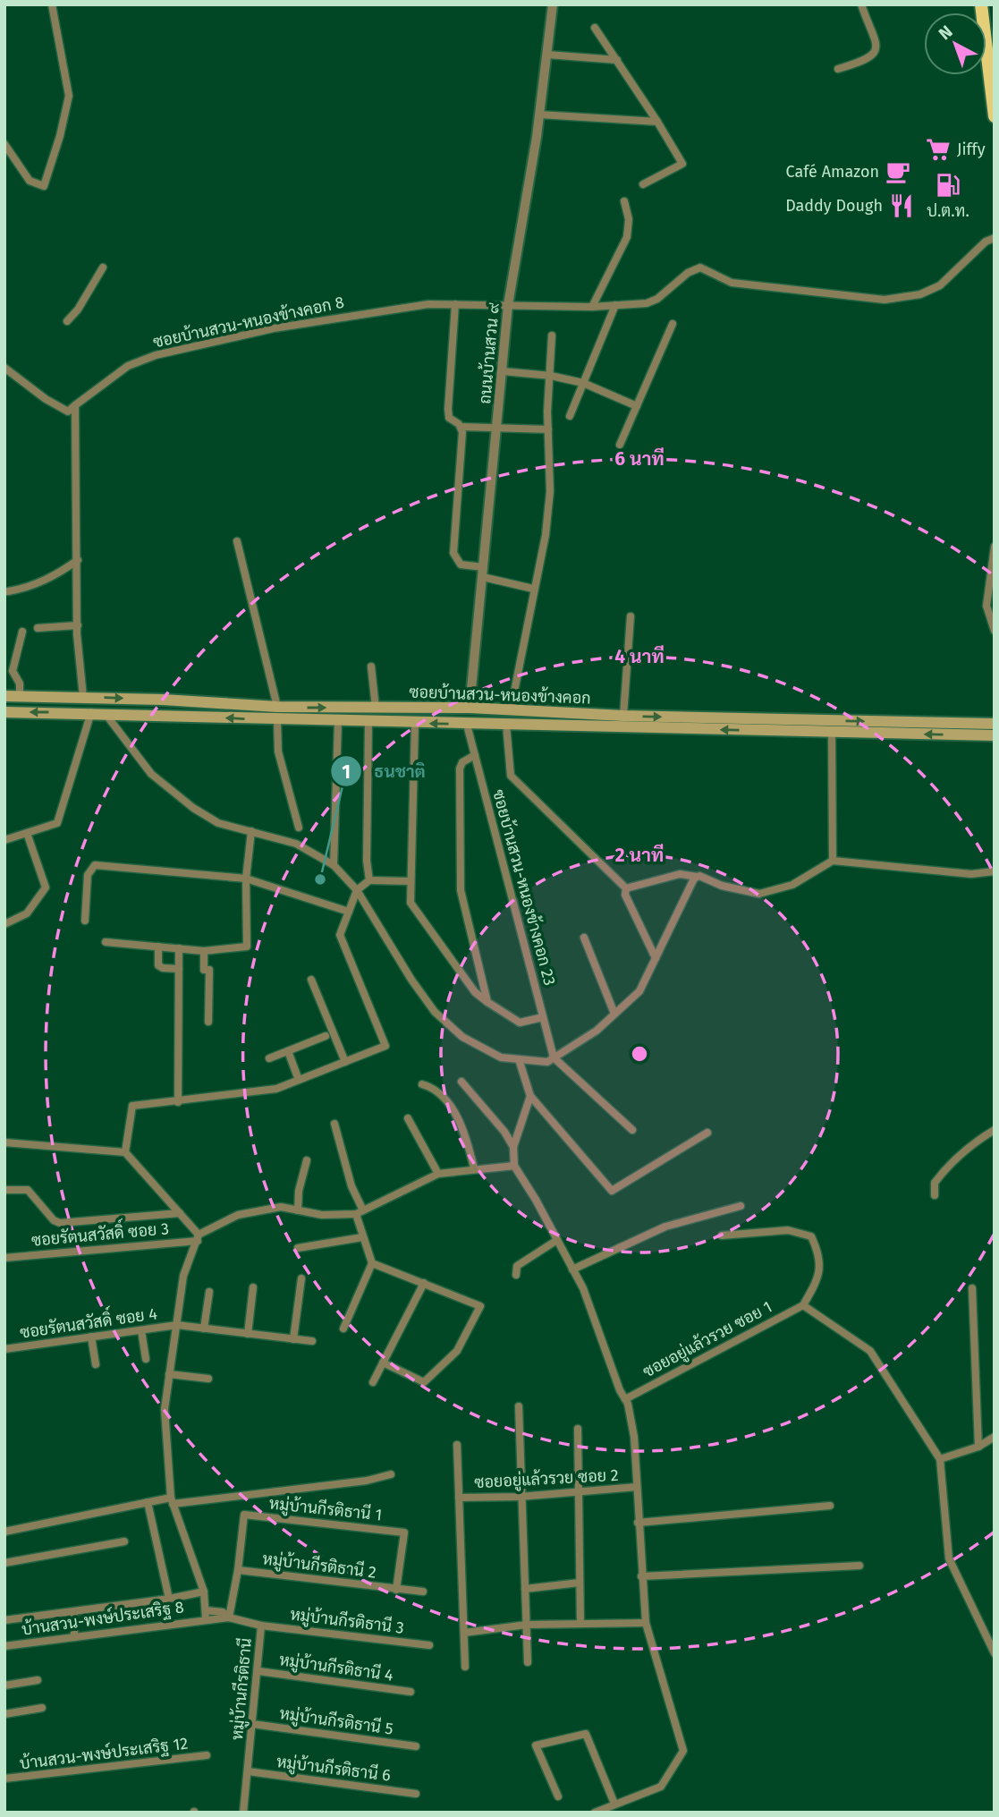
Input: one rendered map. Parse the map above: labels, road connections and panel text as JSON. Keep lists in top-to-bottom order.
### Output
{
  "streets": {
    "main road": ["ซอยบ้านสวน-หนองข้างคอก"],
    "street": [
      "ซอยบ้านสวน-หนองข้างคอก 8",
      "ถนนบ้านสวน ๙",
      "ซอยบ้านสวน-หนองข้างคอก 23",
      "ซอยรัตนสวัสดิ์ ซอย 3",
      "ซอยรัตนสวัสดิ์ ซอย 4",
      "ซอยอยู่แล้วรวย ซอย 1",
      "ซอยอยู่แล้วรวย ซอย 2",
      "หมู่บ้านกีรติธานี 1",
      "หมู่บ้านกีรติธานี 2",
      "บ้านสวน-พงษ์ประเสริฐ 8",
      "หมู่บ้านกีรติธานี 3",
      "หมู่บ้านกีรติธานี 4",
      "หมู่บ้านกีรติธานี",
      "หมู่บ้านกีรติธานี 5",
      "บ้านสวน-พงษ์ประเสริฐ 12",
      "หมู่บ้านกีรติธานี 6"
    ]
  },
  "crossings": [
    ["ซอยบ้านสวน-หนองข้างคอก 8", "ถนนบ้านสวน ๙"],
    ["ถนนบ้านสวน ๙", "ซอยบ้านสวน-หนองข้างคอก"],
    ["ซอยบ้านสวน-หนองข้างคอก", "ซอยบ้านสวน-หนองข้างคอก 23"],
    ["หมู่บ้านกีรติธานี 1", "หมู่บ้านกีรติธานี 2"],
    ["บ้านสวน-พงษ์ประเสริฐ 8", "หมู่บ้านกีรติธานี"],
    ["หมู่บ้านกีรติธานี 3", "หมู่บ้านกีรติธานี"],
    ["หมู่บ้านกีรติธานี 4", "หมู่บ้านกีรติธานี"],
    ["หมู่บ้านกีรติธานี", "หมู่บ้านกีรติธานี 5"],
    ["หมู่บ้านกีรติธานี", "หมู่บ้านกีรติธานี 6"]
  ],
  "places": {
    "supermarket": ["Jiffy"],
    "cafe": ["Café Amazon"],
    "fuel station": ["ป.ต.ท."],
    "restaurant": ["Daddy Dough"],
    "other": ["ธนชาติ"]
  },
  "north": "top left",
  "rings": ["6 นาที", "4 นาที", "2 นาที"]
}
